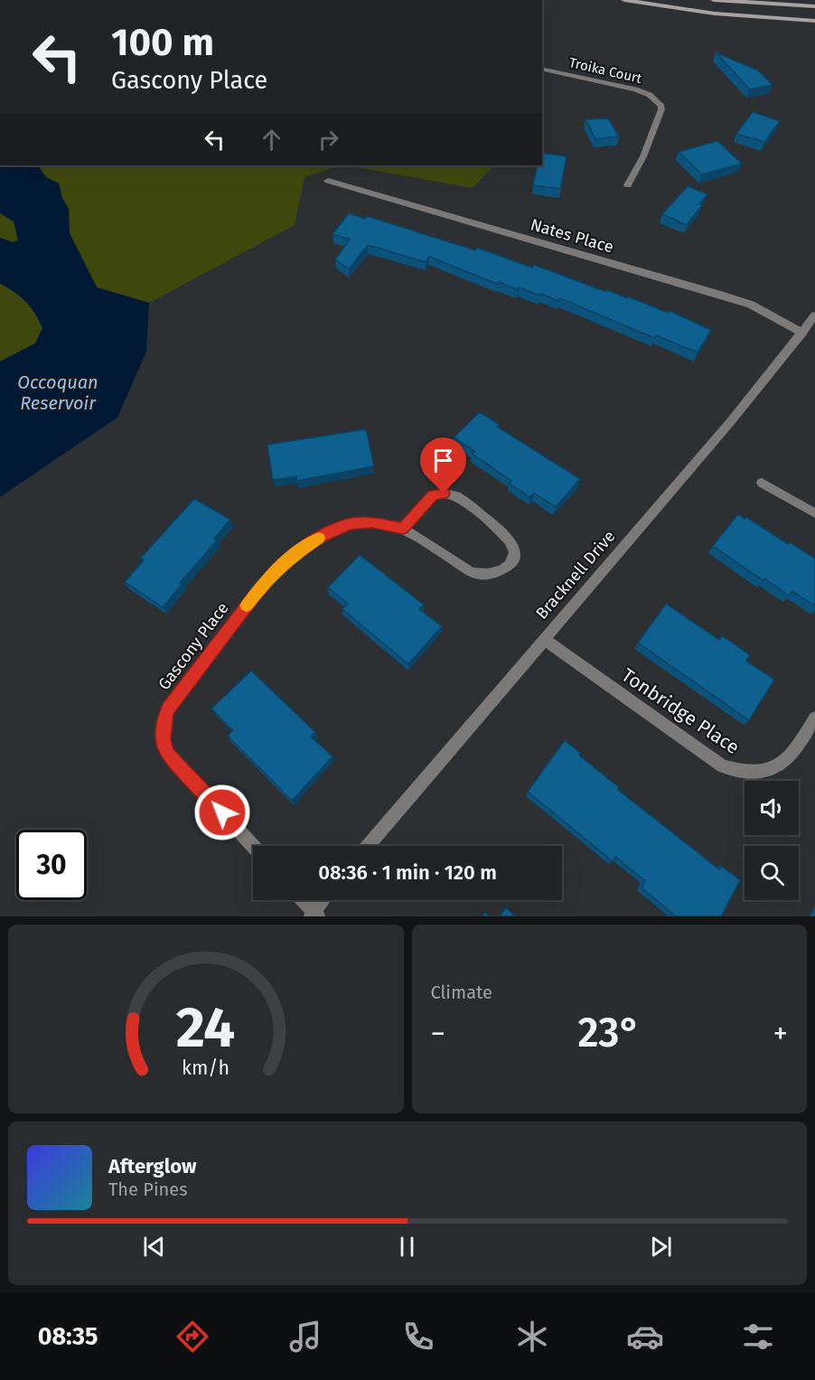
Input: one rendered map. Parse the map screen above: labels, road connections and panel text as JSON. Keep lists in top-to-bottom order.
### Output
{
  "streets": {
    "street": [
      "Troika Court",
      "Nates Place",
      "Bracknell Drive",
      "Gascony Place",
      "Tonbridge Place"
    ]
  },
  "crossings": [
    ["Nates Place", "Bracknell Drive"],
    ["Bracknell Drive", "Tonbridge Place"]
  ],
  "water": ["Occoquan Reservoir"],
  "page": {
    "turn": ["100 m", "Gascony Place"],
    "limit": "30",
    "trip": "08:36 · 1 min · 120 m",
    "tile": "Climate",
    "heat": ["−", "23°", "+"],
    "song": ["Afterglow", "The Pines"],
    "tabs": "08:35",
    "gauge": ["24", "km/h"]
  }
}
